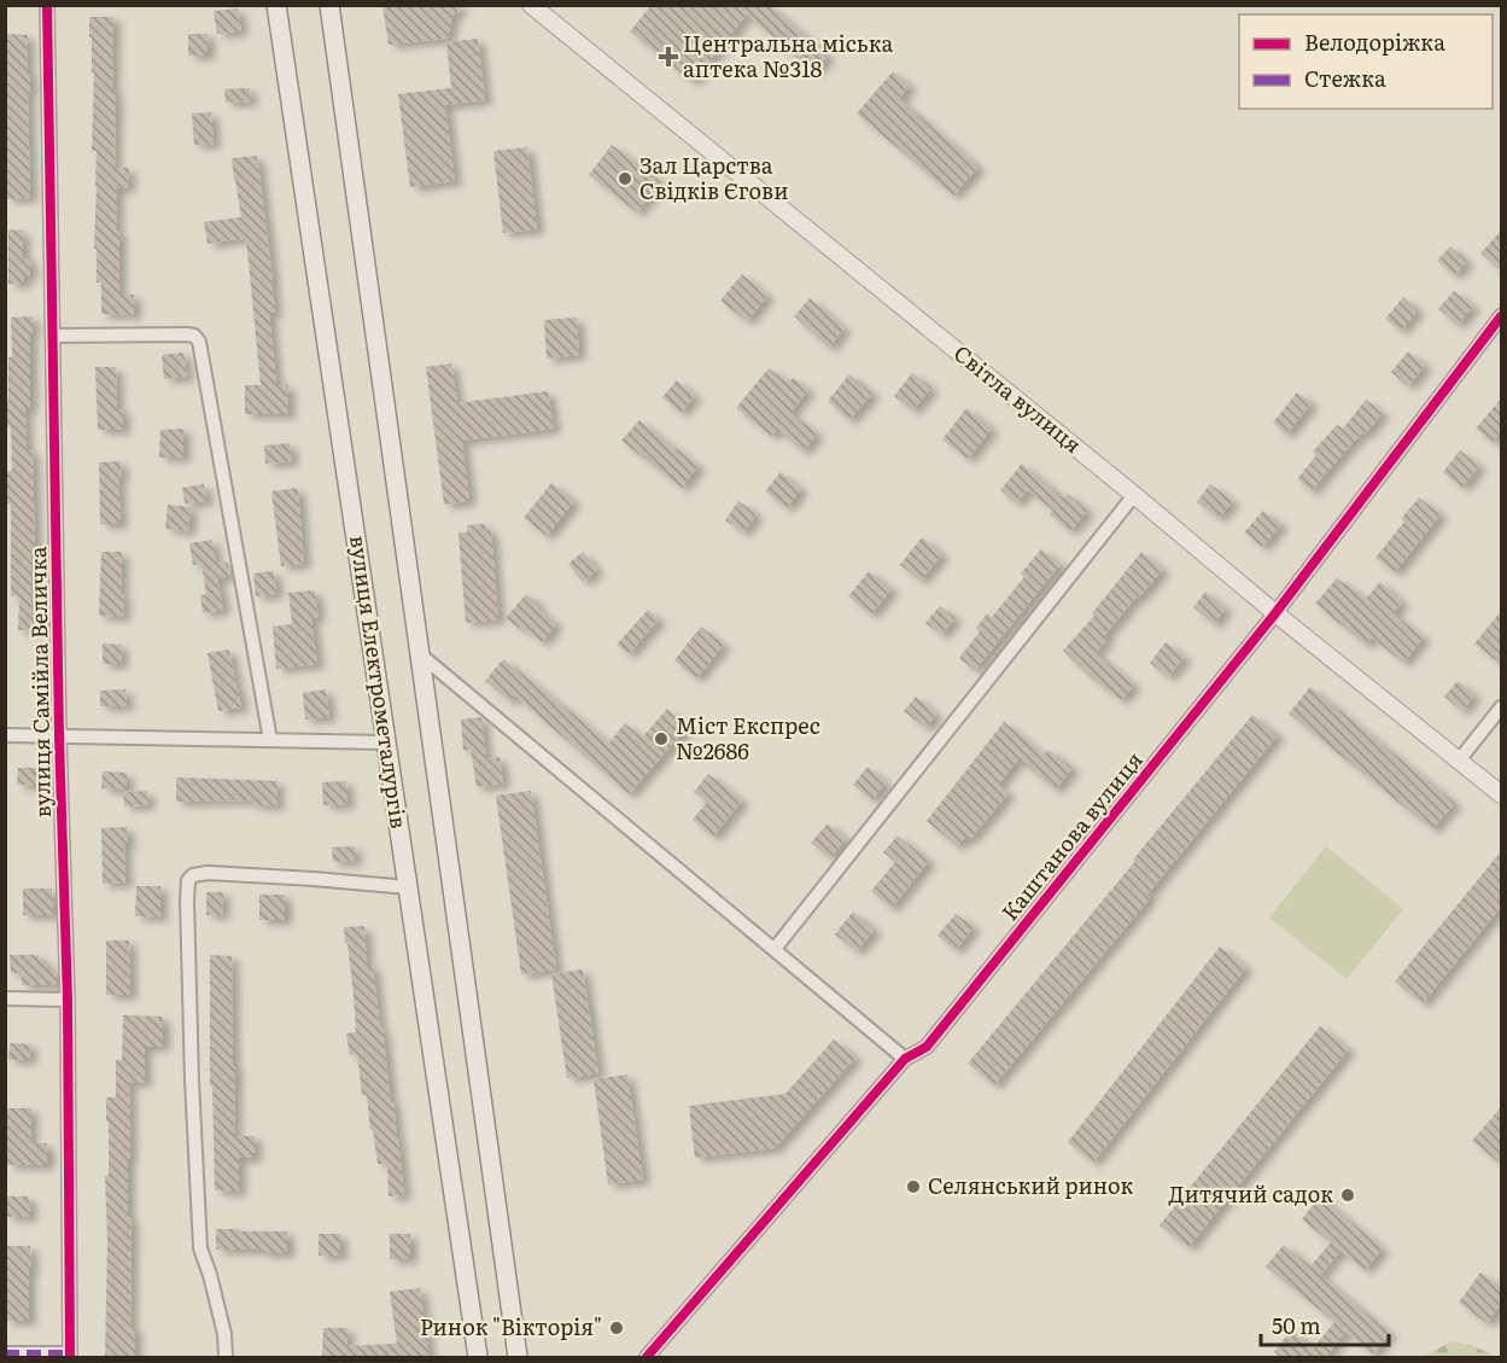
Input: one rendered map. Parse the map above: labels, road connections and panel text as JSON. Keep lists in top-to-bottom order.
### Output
{
  "streets": {
    "main road": ["вулиця Електрометалургів"],
    "street": ["Світла вулиця", "вулиця Самійла Величка", "Каштанова вулиця"]
  },
  "crossings": [
    ["Світла вулиця", "Каштанова вулиця"]
  ],
  "places": {
    "health": ["Центральна міська аптека №318"],
    "other": [
      "Зал Царства Свідків Єгови",
      "Міст Експрес №2686",
      "Селянський ринок",
      "Дитячий садок",
      "Ринок \"Вікторія\""
    ]
  },
  "legend": ["Велодоріжка", "Стежка"],
  "scale_bar": "50 m"
}
